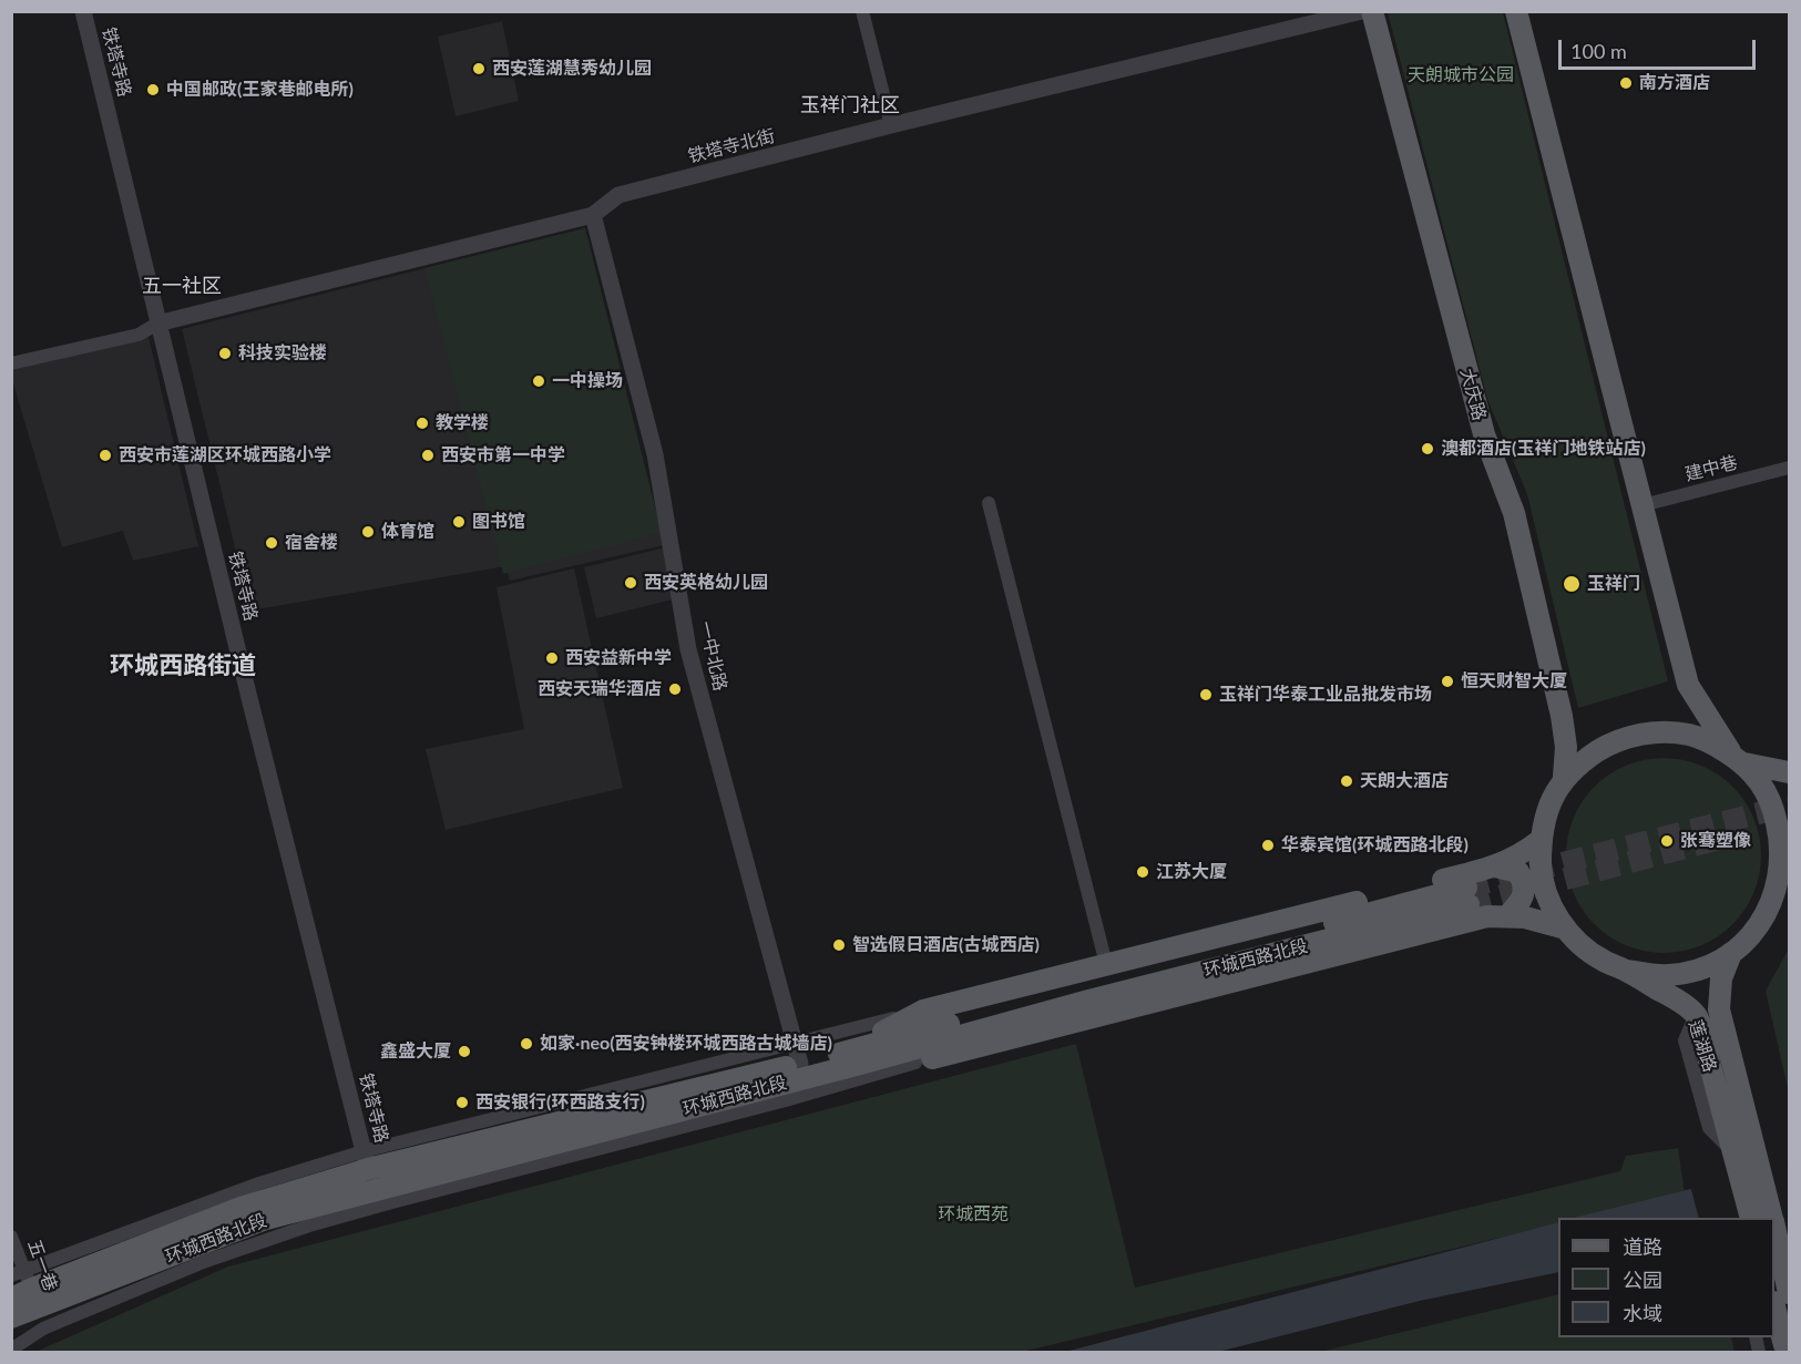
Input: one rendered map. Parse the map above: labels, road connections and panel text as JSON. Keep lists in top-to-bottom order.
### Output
{
  "streets": {
    "main road": ["大庆路", "环城西路北段", "莲湖路"],
    "street": [
      "铁塔寺路",
      "铁塔寺北街",
      "建中巷",
      "一中北路",
      "五一巷"
    ]
  },
  "crossings": [
    ["铁塔寺路", "铁塔寺北街"],
    ["铁塔寺路", "环城西路北段"],
    ["铁塔寺北街", "一中北路"],
    ["一中北路", "环城西路北段"],
    ["环城西路北段", "五一巷"]
  ],
  "districts": ["玉祥门社区", "五一社区", "环城西路街道"],
  "parks": ["天朗城市公园", "环城西苑"],
  "places": [
    "西安莲湖慧秀幼儿园",
    "南方酒店",
    "中国邮政(王家巷邮电所)",
    "科技实验楼",
    "一中操场",
    "教学楼",
    "澳都酒店(玉祥门地铁站店)",
    "西安市莲湖区环城西路小学",
    "西安市第一中学",
    "图书馆",
    "体育馆",
    "宿舍楼",
    "西安英格幼儿园",
    "玉祥门",
    "西安益新中学",
    "恒天财智大厦",
    "西安天瑞华酒店",
    "玉祥门华泰工业品批发市场",
    "天朗大酒店",
    "张骞塑像",
    "华泰宾馆(环城西路北段)",
    "江苏大厦",
    "智选假日酒店(古城西店)",
    "如家·neo(西安钟楼环城西路古城墙店)",
    "鑫盛大厦",
    "西安银行(环西路支行)"
  ],
  "legend": ["道路", "公园", "水域"],
  "scale_bar": "100 m"
}
